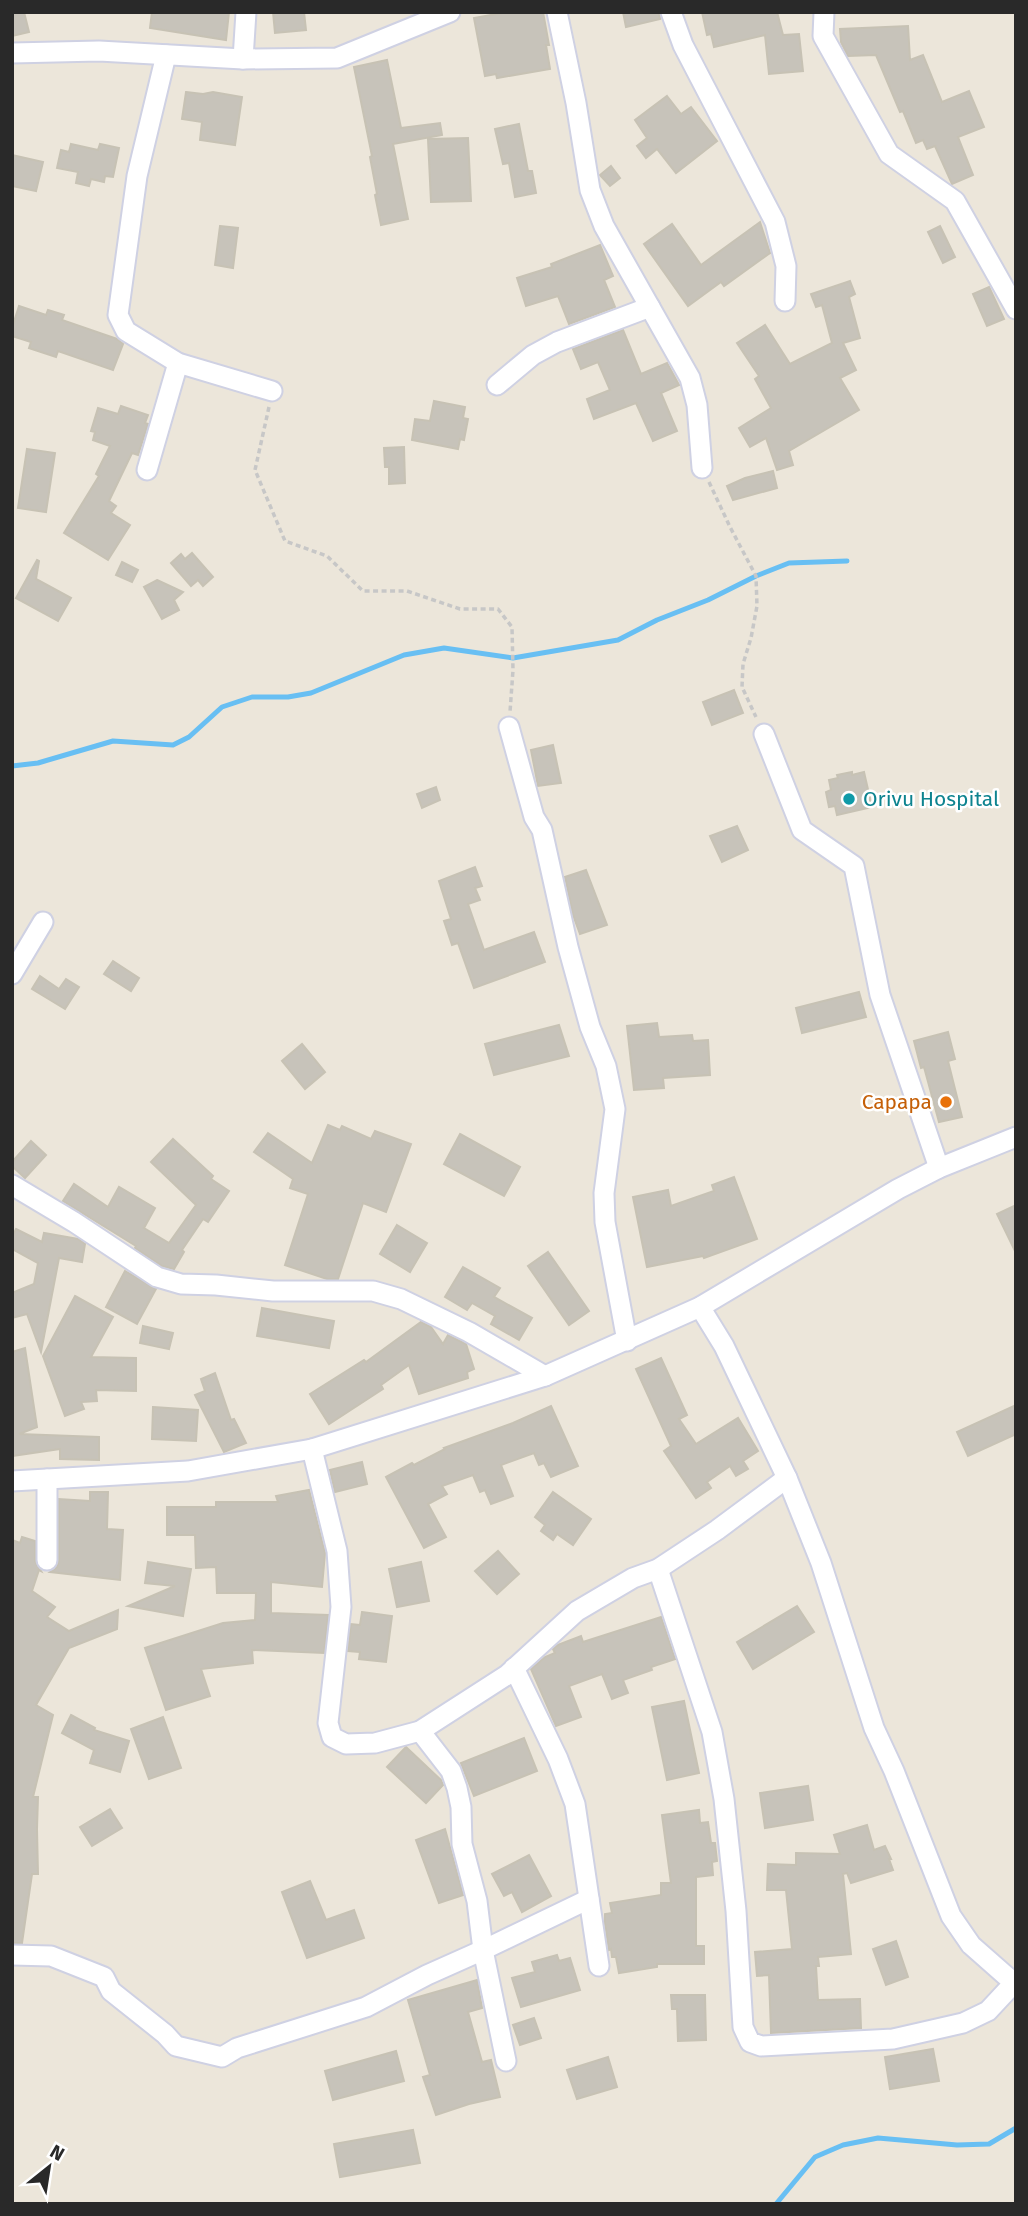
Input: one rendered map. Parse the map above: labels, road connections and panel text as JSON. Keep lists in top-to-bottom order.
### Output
{
  "places": ["Orivu Hospital", "Capapa"],
  "north": "top right"
}
